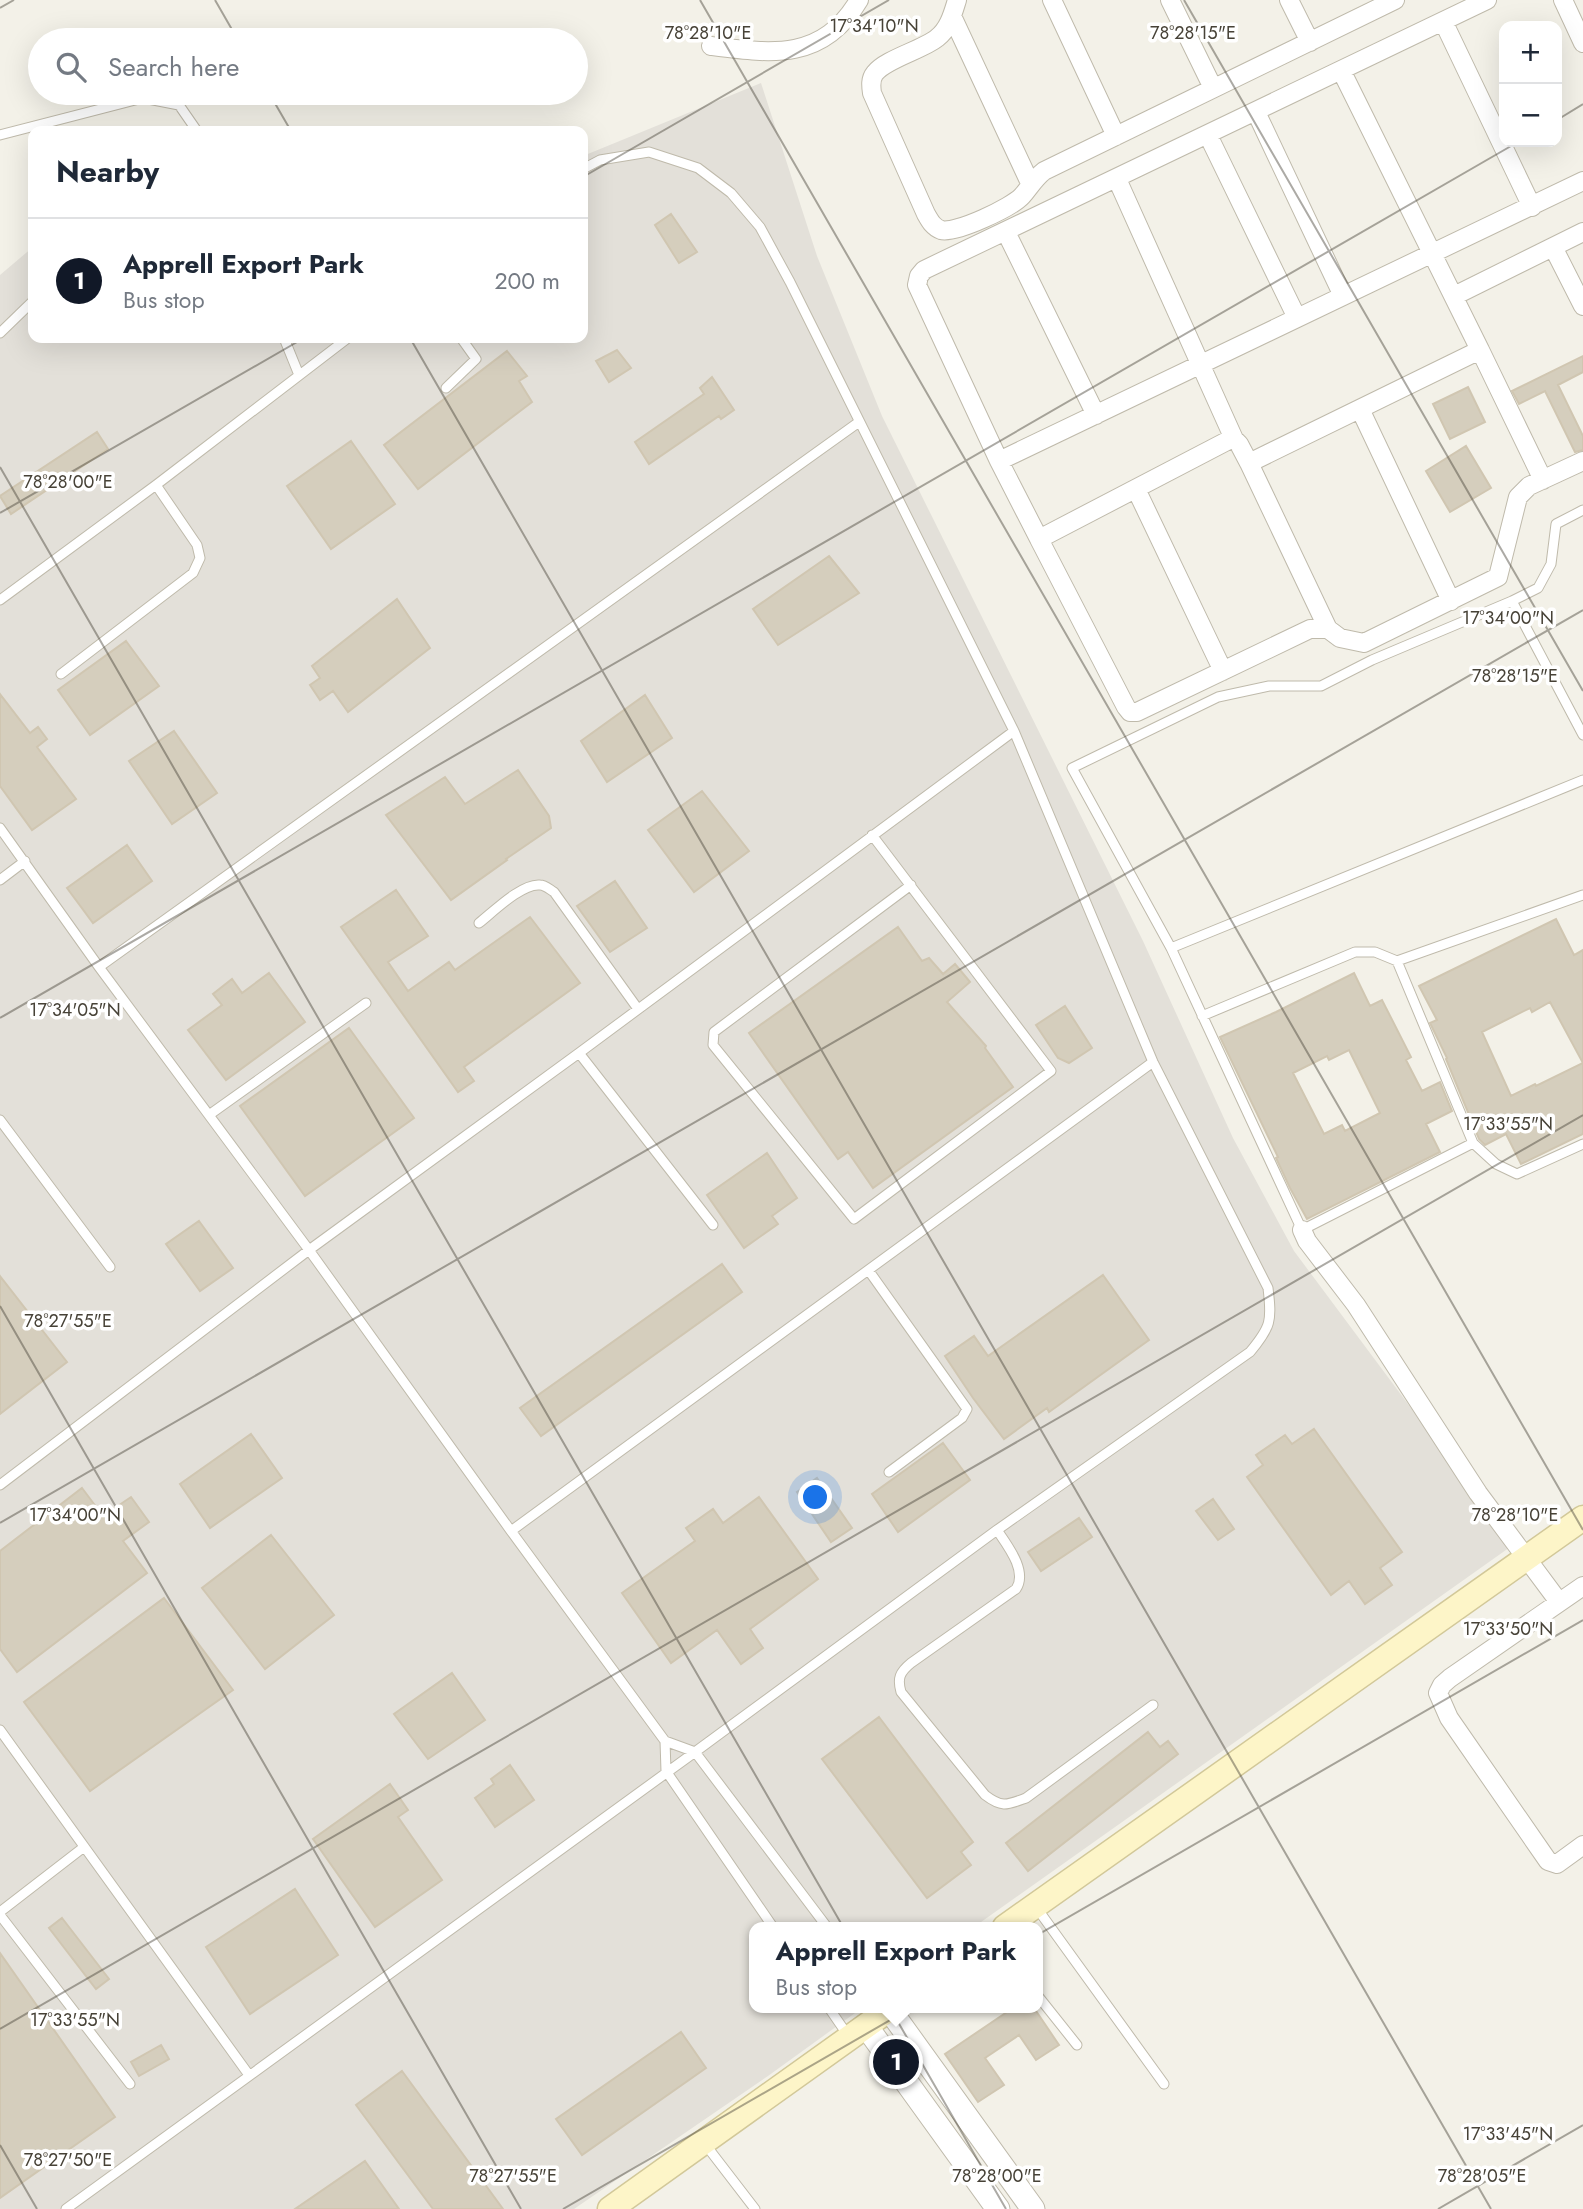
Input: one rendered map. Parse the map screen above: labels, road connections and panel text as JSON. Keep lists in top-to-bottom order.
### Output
{
  "page": {
    "map_buttons": ["+", "−"],
    "search": "Search here",
    "heading": "Nearby",
    "list": [
      {
        "mark": "1",
        "name": "Apprell Export Park",
        "note": "Bus stop",
        "value": "200 m"
      }
    ],
    "popup": ["Apprell Export Park", "Bus stop"],
    "pins": "1"
  },
  "coordinates": [
    "17°34'10\"N",
    "78°28'10\"E",
    "78°28'15\"E",
    "78°28'00\"E",
    "17°34'00\"N",
    "17°34'05\"N",
    "17°33'55\"N",
    "78°27'55\"E",
    "17°33'50\"N",
    "17°33'45\"N",
    "78°27'50\"E",
    "78°28'05\"E"
  ]
}
